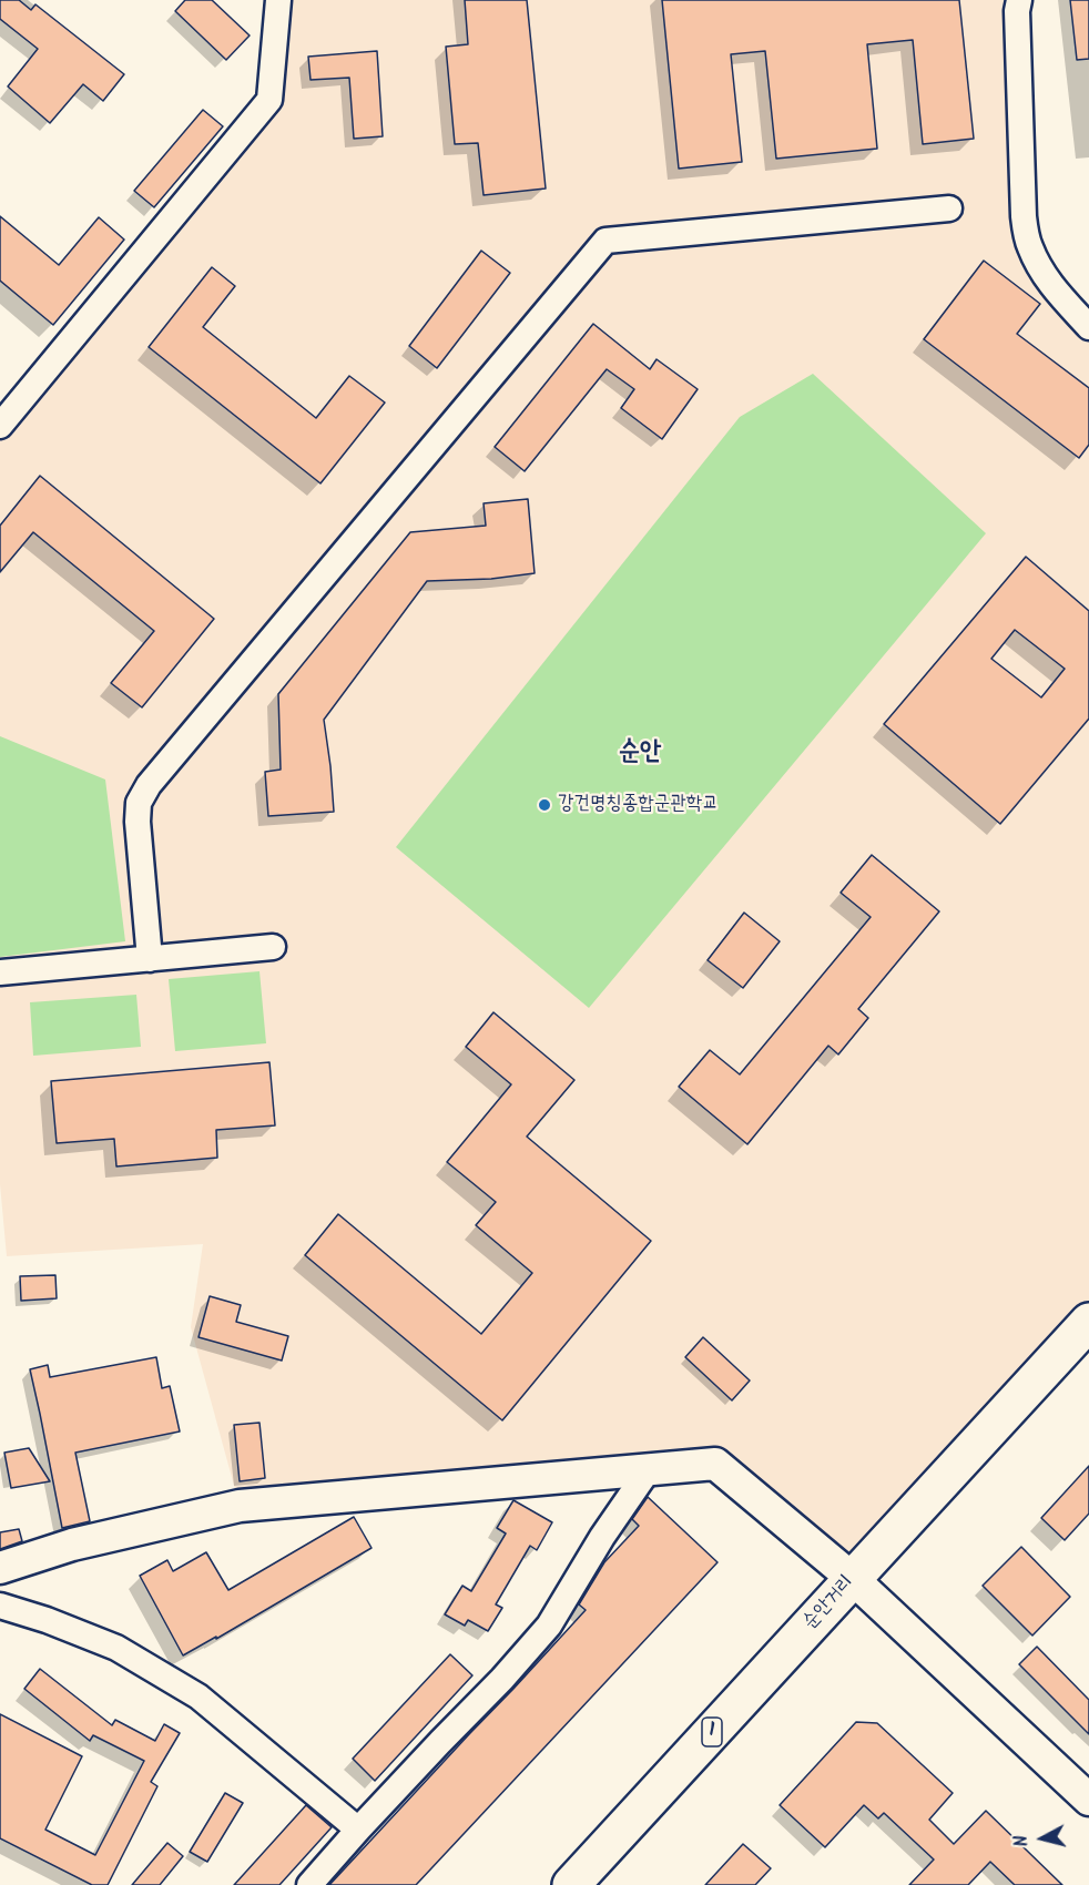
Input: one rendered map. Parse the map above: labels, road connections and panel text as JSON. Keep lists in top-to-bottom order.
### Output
{
  "streets": {
    "main road": ["순안거리", "1"]
  },
  "districts": ["순안"],
  "places": ["강건명칭종합군관학교"],
  "north": "left"
}
